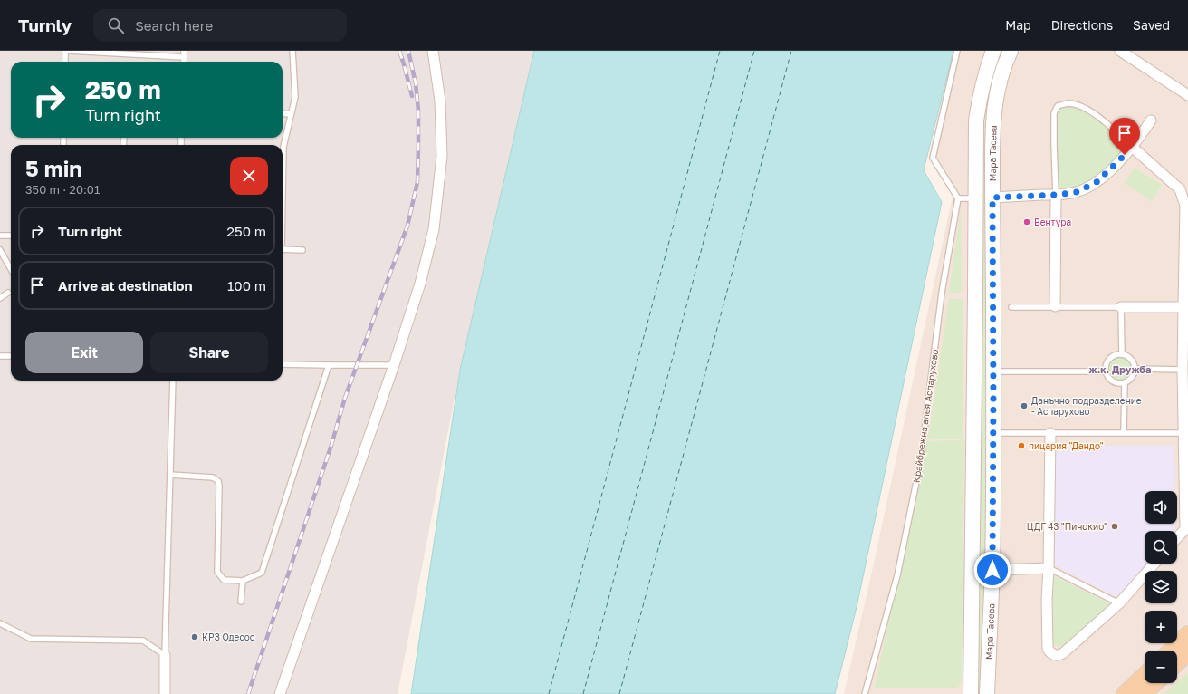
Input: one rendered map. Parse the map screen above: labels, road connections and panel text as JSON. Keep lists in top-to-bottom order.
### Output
{
  "streets": {
    "main road": ["Мара Тасева"],
    "lane": ["Крайбрежна алея Аспарухово"]
  },
  "districts": ["ж.к. Дружба"],
  "places": [
    "Вентура",
    "Данъчно подразделение - Аспарухово",
    "пицария \"Дандо\"",
    "ЦДГ 43 \"Пинокио\"",
    "КРЗ Одесос"
  ],
  "page": {
    "header": "Turnly",
    "search": "Search here",
    "nav": ["Map", "Directions", "Saved"],
    "turn": ["250 m", "Turn right"],
    "heading": ["5 min", "350 m · 20:01"],
    "list": [
      {
        "name": "Turn right",
        "value": "250 m"
      },
      {
        "name": "Arrive at destination",
        "value": "100 m"
      }
    ],
    "buttons": ["Exit", "Share"],
    "map_buttons": ["+", "−"]
  }
}
